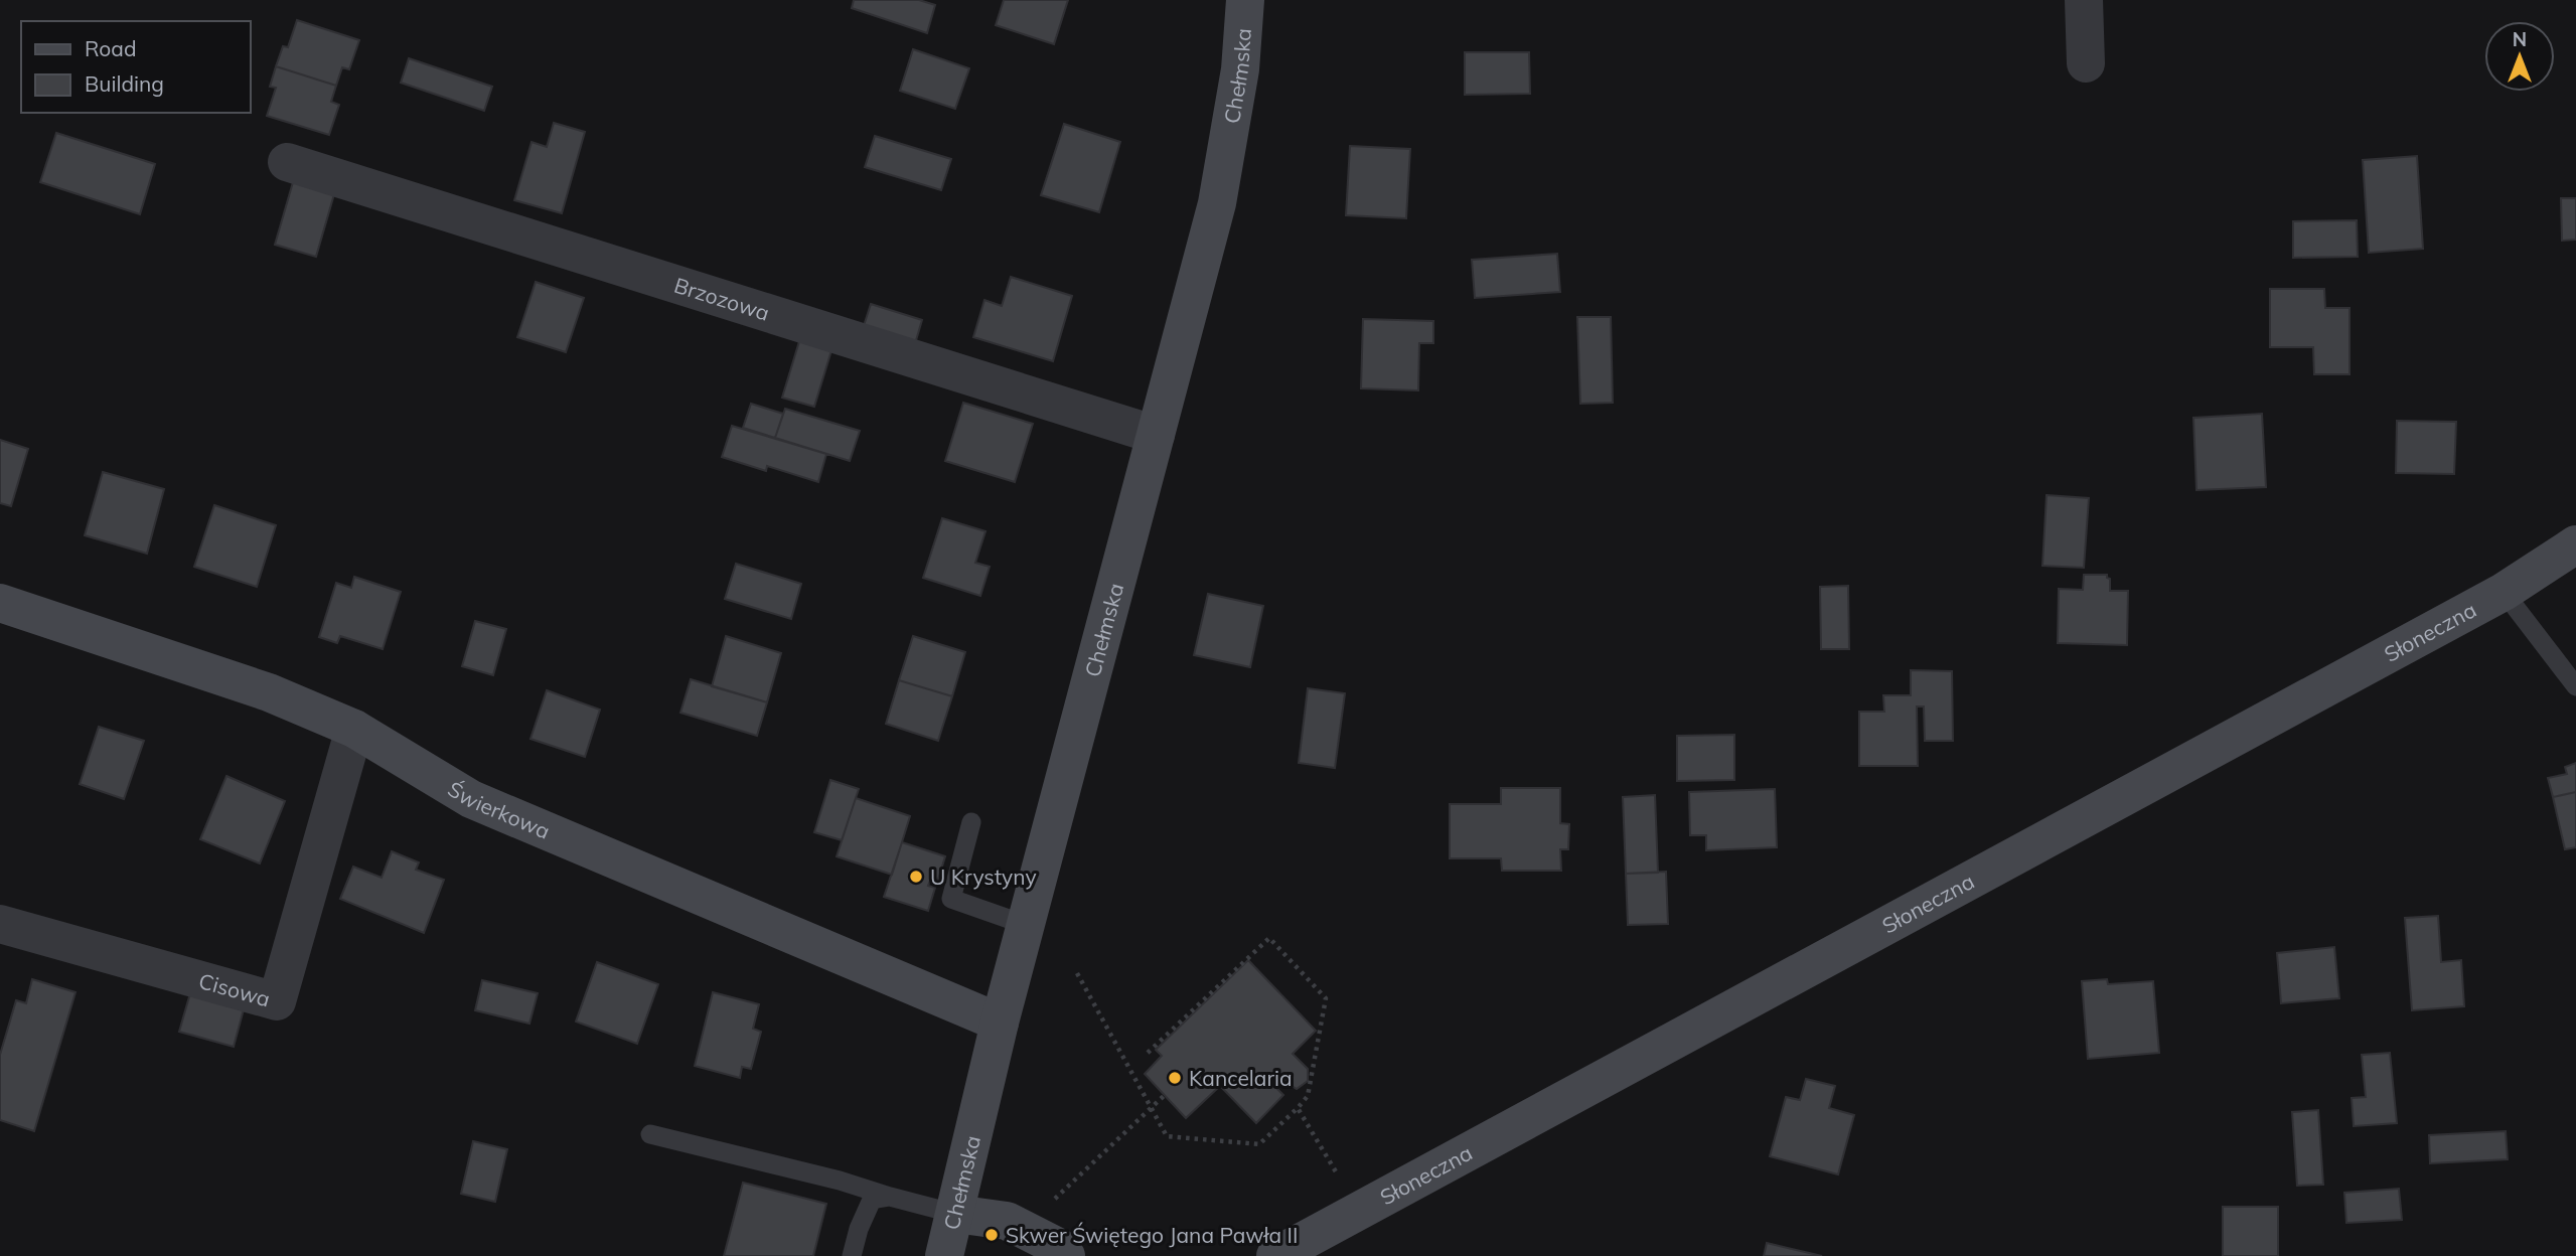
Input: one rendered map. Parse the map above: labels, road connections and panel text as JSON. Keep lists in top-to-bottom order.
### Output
{
  "streets": {
    "street": [
      "Chełmska",
      "Brzozowa",
      "Słoneczna",
      "Świerkowa",
      "Cisowa"
    ]
  },
  "crossings": [
    ["Chełmska", "Brzozowa"],
    ["Chełmska", "Świerkowa"],
    ["Świerkowa", "Cisowa"]
  ],
  "places": ["U Krystyny", "Kancelaria", "Skwer Świętego Jana Pawła II"],
  "legend": ["Road", "Building"],
  "north": "top"
}
